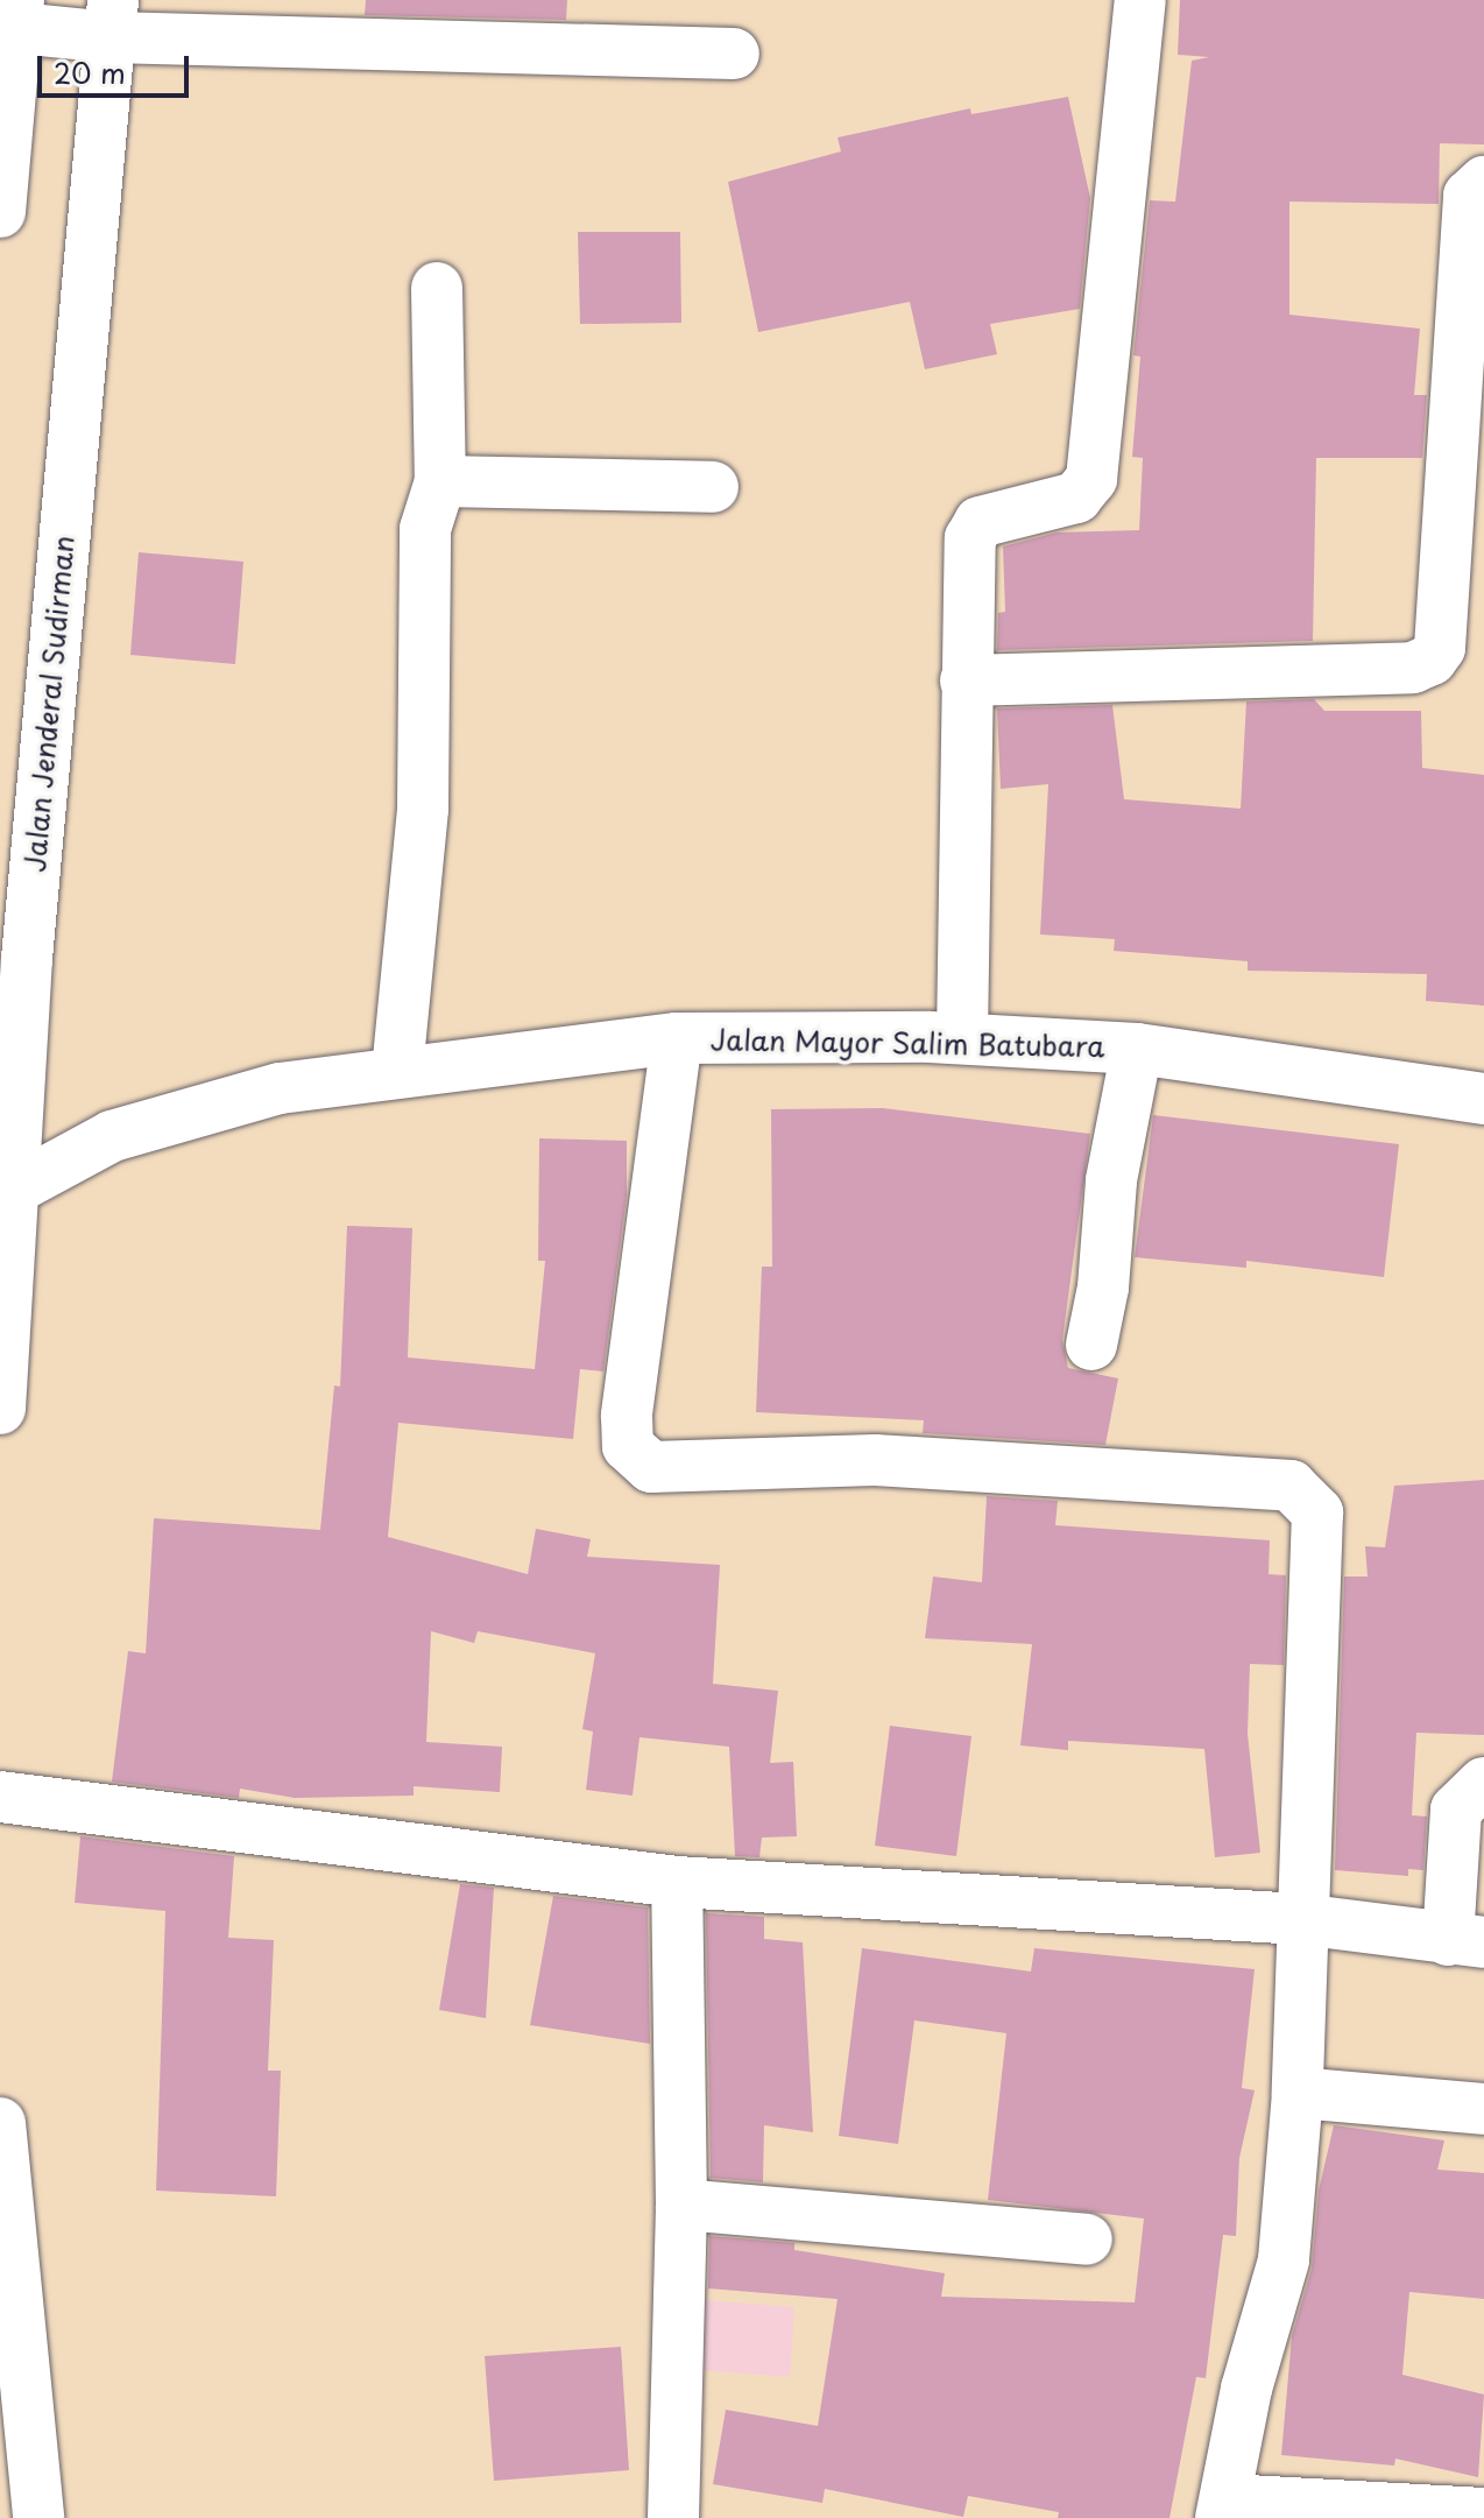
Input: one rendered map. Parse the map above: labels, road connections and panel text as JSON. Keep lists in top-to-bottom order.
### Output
{
  "streets": {
    "main road": ["Jalan Jenderal Sudirman", "Jalan Mayor Salim Batubara"]
  },
  "crossings": [
    ["Jalan Jenderal Sudirman", "Jalan Mayor Salim Batubara"]
  ],
  "scale_bar": "20 m"
}
